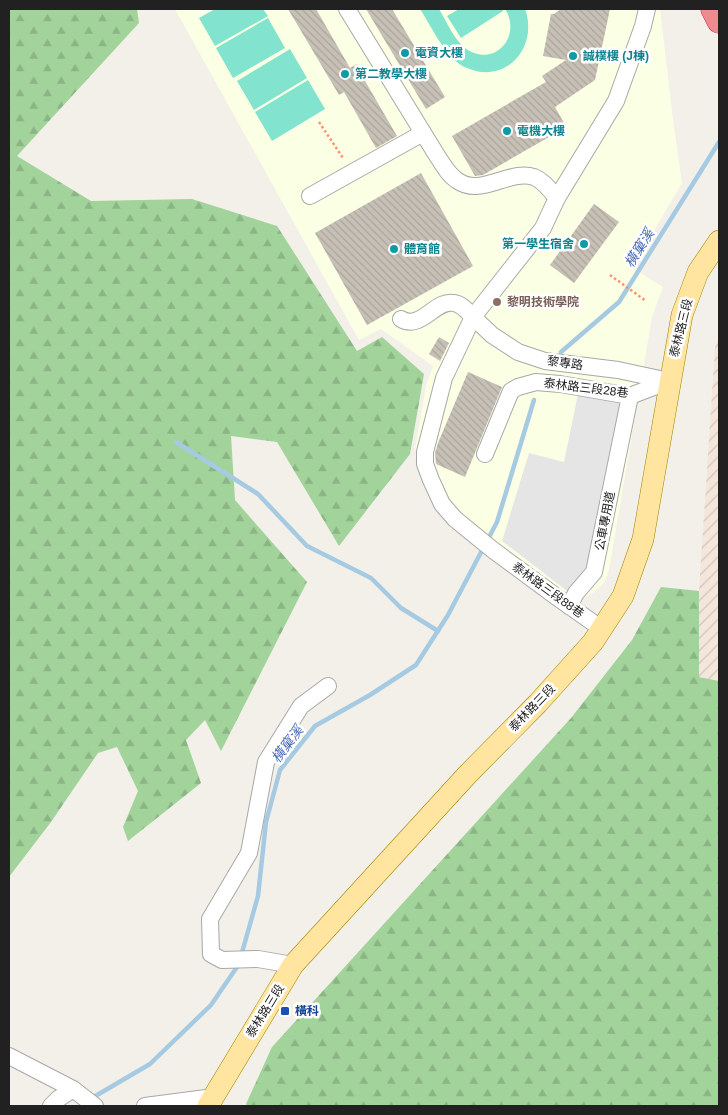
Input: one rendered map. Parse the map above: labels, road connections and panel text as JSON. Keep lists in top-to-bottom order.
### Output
{
  "streets": {
    "main road": ["泰林路三段"],
    "lane": [
      "黎專路",
      "泰林路三段28巷",
      "公車專用道",
      "泰林路三段88巷"
    ]
  },
  "crossings": [
    ["泰林路三段", "黎專路"],
    ["泰林路三段", "泰林路三段28巷"],
    ["泰林路三段", "泰林路三段88巷"],
    ["黎專路", "泰林路三段28巷"],
    ["黎專路", "泰林路三段88巷"],
    ["泰林路三段28巷", "公車專用道"],
    ["公車專用道", "泰林路三段88巷"]
  ],
  "water": ["橫窠溪"],
  "places": {
    "other": [
      "電資大樓",
      "誠樸樓 (J棟)",
      "第二教學大樓",
      "電機大樓",
      "第一學生宿舍",
      "體育館",
      "黎明技術學院"
    ],
    "transit": ["橫科"]
  }
}
